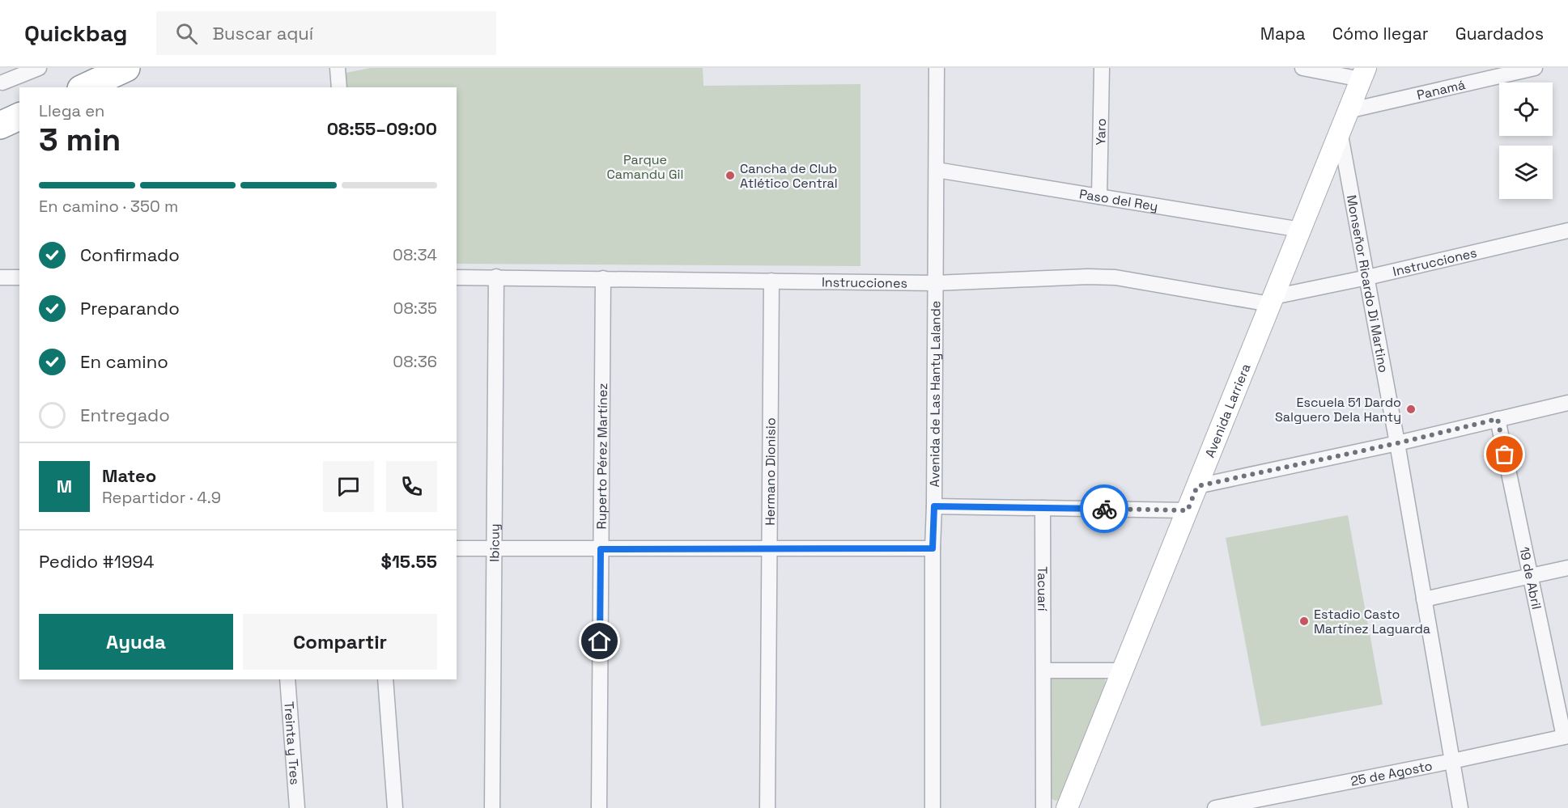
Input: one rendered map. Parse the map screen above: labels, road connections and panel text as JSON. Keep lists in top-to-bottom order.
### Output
{
  "streets": {
    "street": [
      "Panamá",
      "Yaro",
      "Paso del Rey",
      "Instrucciones",
      "Monseñor Ricardo Di Martino",
      "Avenida de Las Hanty Lalande",
      "Avenida Larriera",
      "Ruperto Pérez Martínez",
      "Hermano Dionisio",
      "Ibicuy",
      "19 de Abril",
      "Tacuarí",
      "Treinta y Tres",
      "25 de Agosto"
    ]
  },
  "crossings": [
    ["Panamá", "Avenida Larriera"],
    ["Yaro", "Paso del Rey"],
    ["Paso del Rey", "Avenida de Las Hanty Lalande"],
    ["Paso del Rey", "Avenida Larriera"],
    ["Instrucciones", "Monseñor Ricardo Di Martino"],
    ["Instrucciones", "Avenida de Las Hanty Lalande"],
    ["Instrucciones", "Avenida Larriera"],
    ["Instrucciones", "Ruperto Pérez Martínez"],
    ["Instrucciones", "Hermano Dionisio"],
    ["Instrucciones", "Ibicuy"],
    ["Monseñor Ricardo Di Martino", "Avenida Larriera"],
    ["Monseñor Ricardo Di Martino", "25 de Agosto"],
    ["19 de Abril", "25 de Agosto"]
  ],
  "parks": ["Parque Camandu Gil"],
  "places": ["Cancha de Club Atlético Central", "Escuela 51 Dardo Salguero Dela Hanty", "Estadio Casto Martínez Laguarda"],
  "page": {
    "header": "Quickbag",
    "search": "Buscar aquí",
    "nav": ["Mapa", "Cómo llegar", "Guardados"],
    "heading": ["3 min", "Llega en", "08:55–09:00"],
    "panel": [
      "Mateo",
      "Repartidor · 4.9",
      "Pedido #1994",
      "$15.55"
    ],
    "bar": "En camino · 350 m",
    "list": [
      ["Confirmado", "08:34"],
      ["Preparando", "08:35"],
      ["En camino", "08:36"],
      "Entregado"
    ],
    "round": "M",
    "buttons": ["Ayuda", "Compartir"]
  }
}
